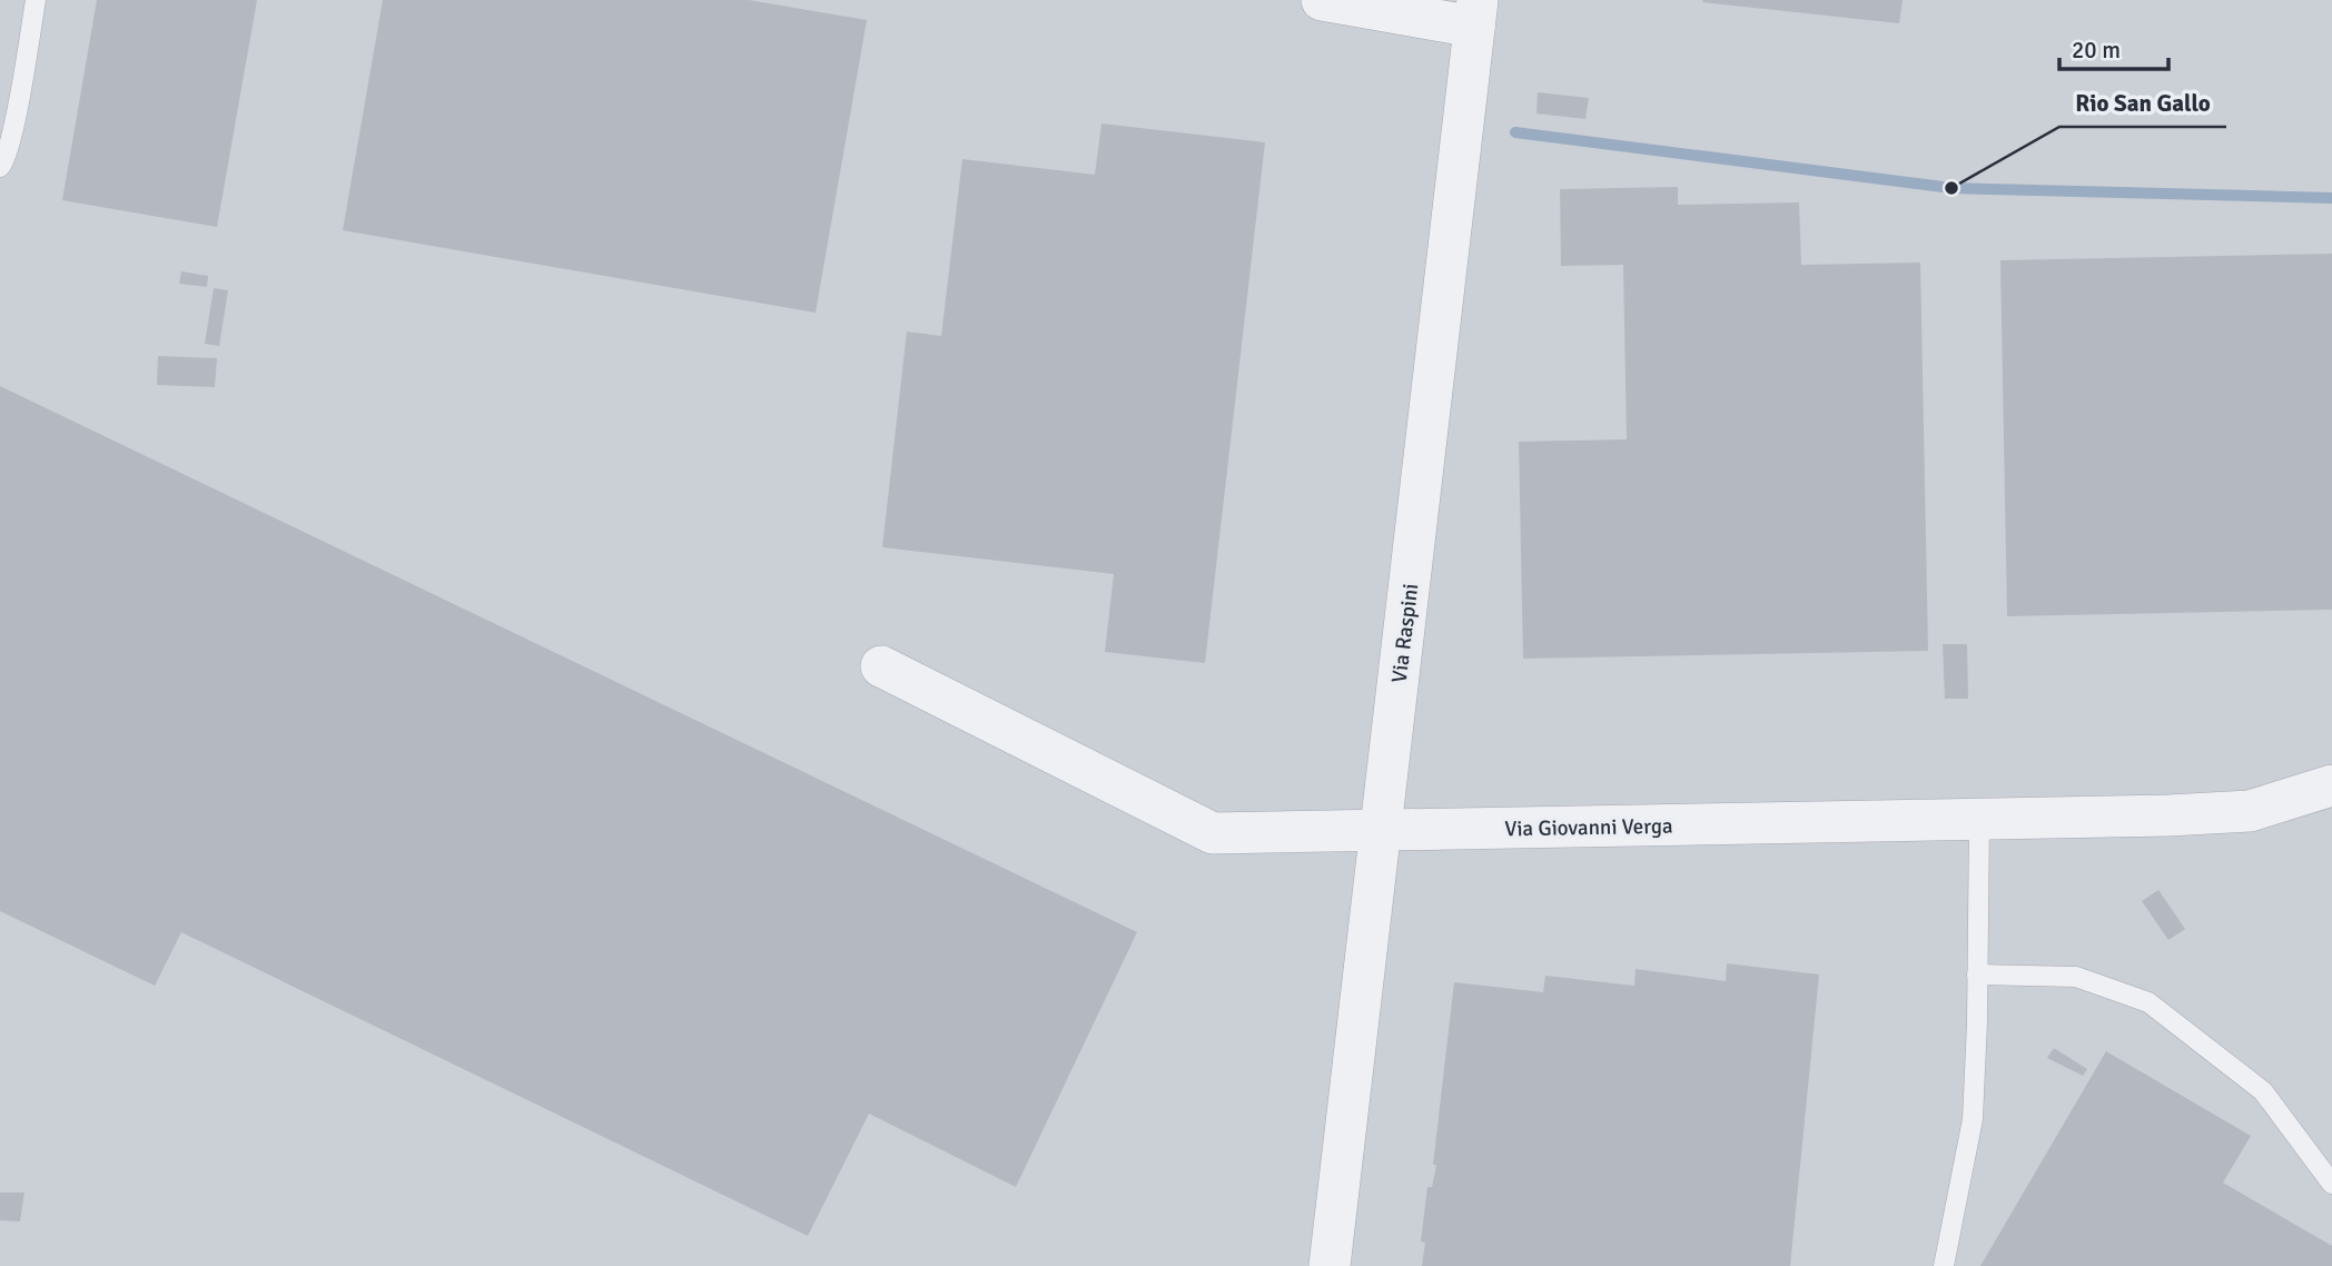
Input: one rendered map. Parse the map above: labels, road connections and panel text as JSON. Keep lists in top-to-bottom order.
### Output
{
  "streets": {
    "street": ["Via Raspini", "Via Giovanni Verga"]
  },
  "crossings": [
    ["Via Raspini", "Via Giovanni Verga"]
  ],
  "places": ["Rio San Gallo"],
  "scale_bar": "20 m"
}
